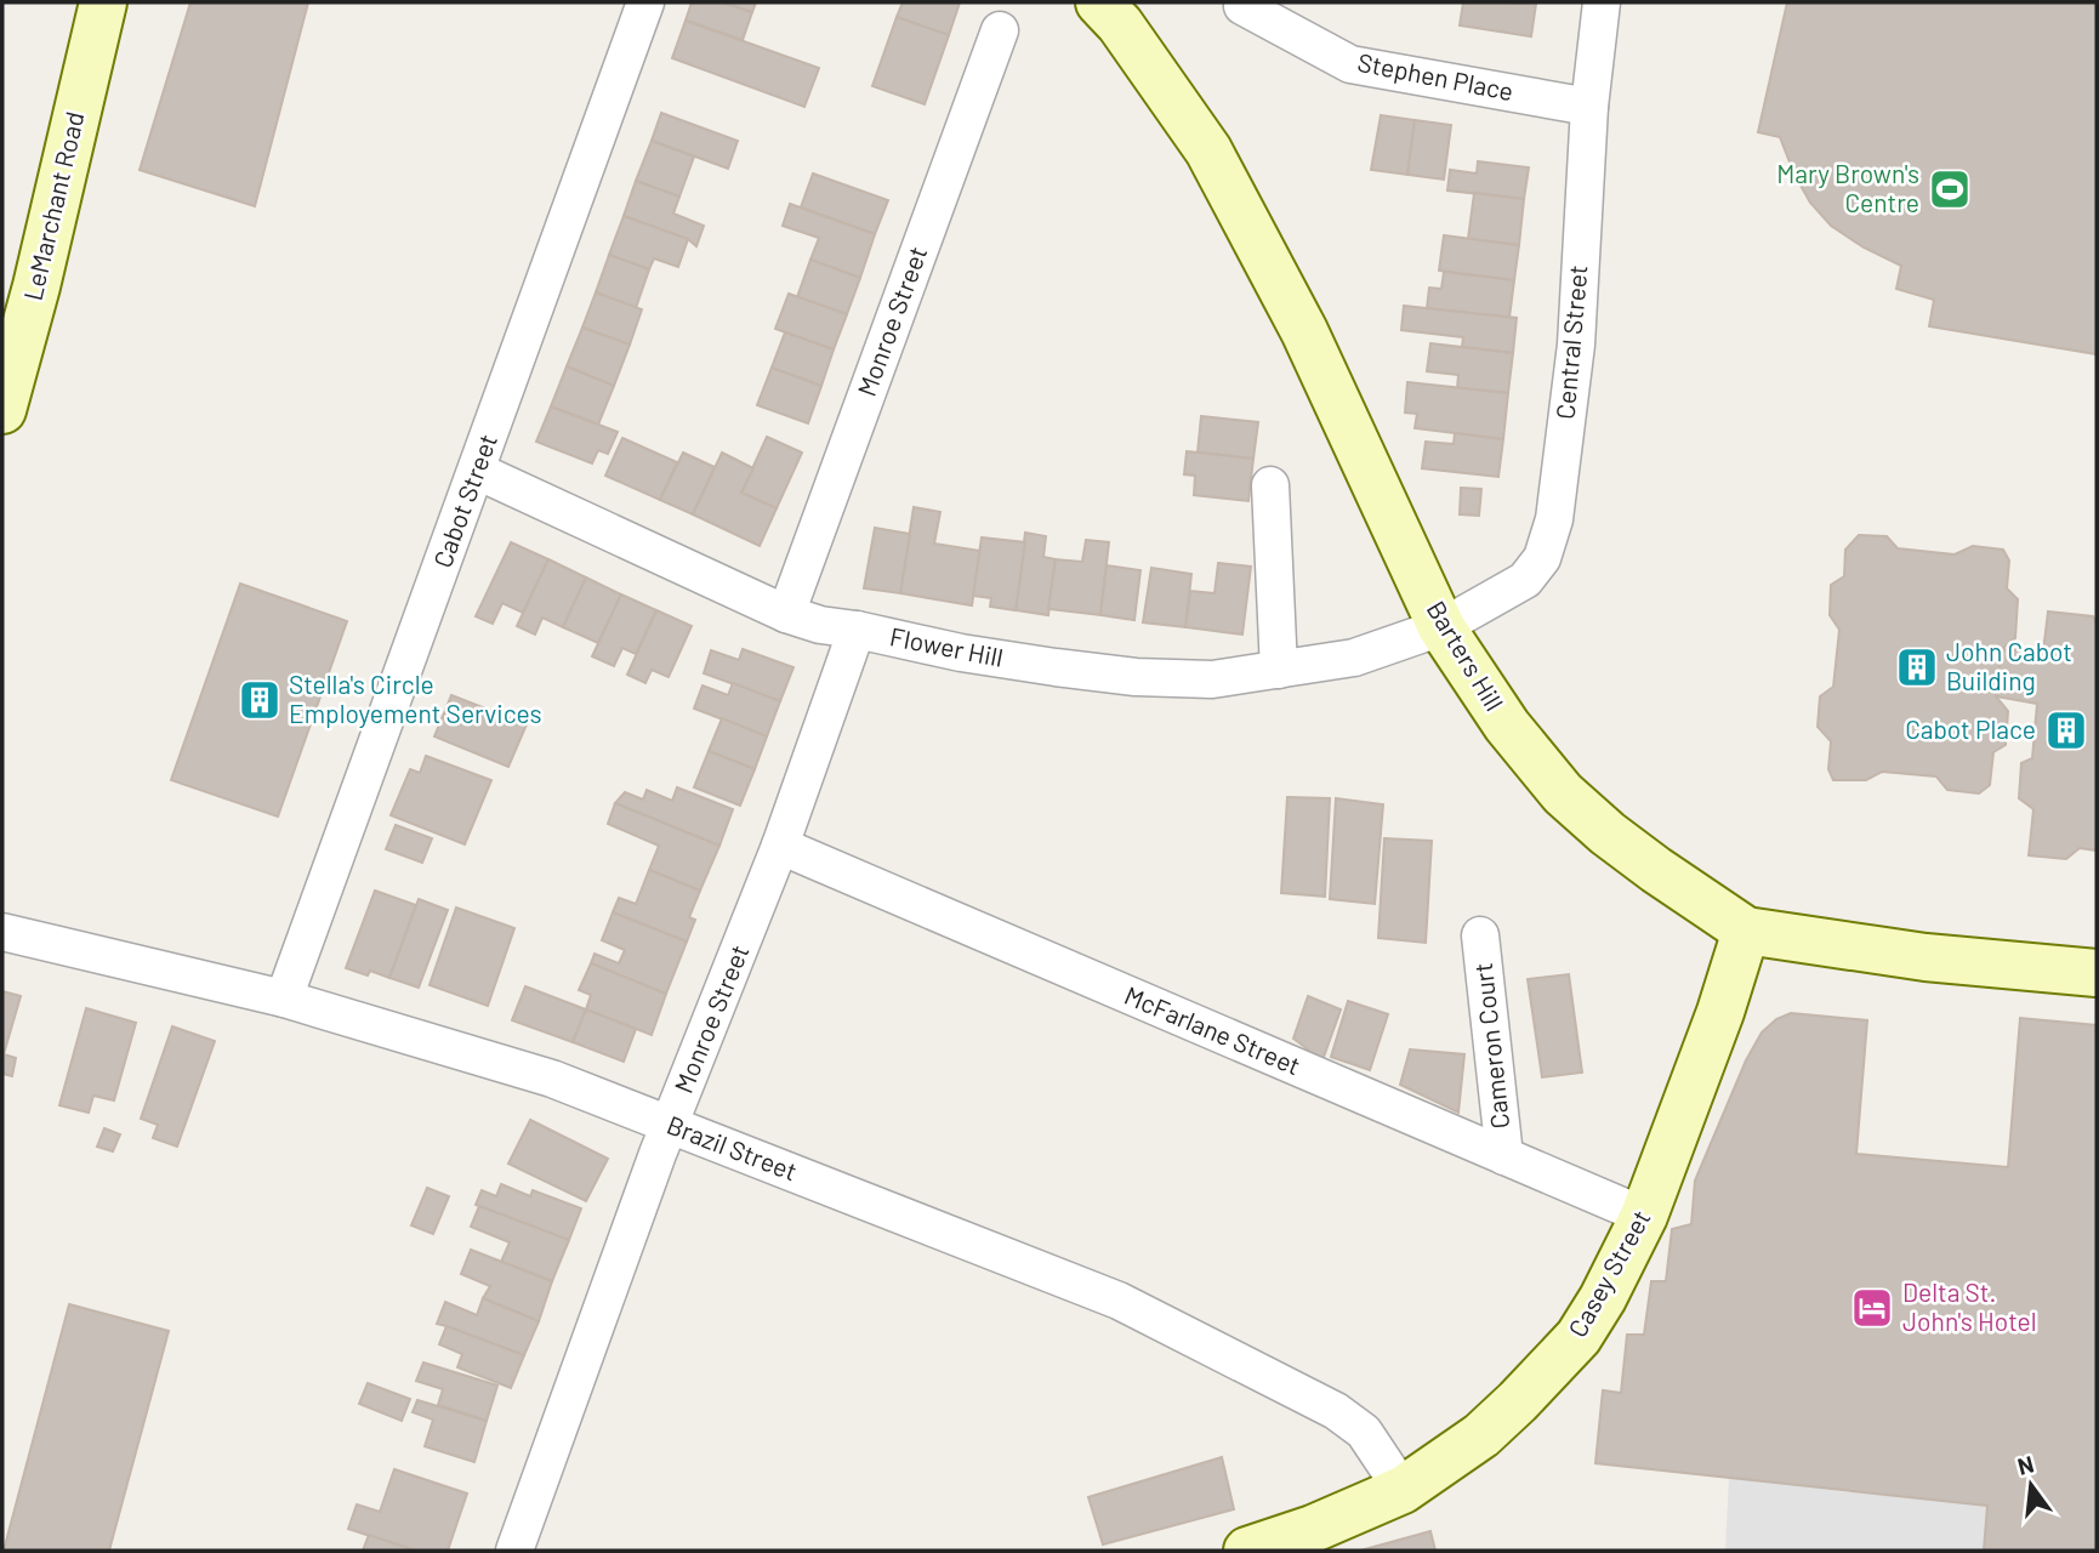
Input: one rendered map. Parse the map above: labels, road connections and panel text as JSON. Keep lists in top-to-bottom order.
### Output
{
  "streets": {
    "main road": ["LeMarchant Road", "Barters Hill", "Casey Street"],
    "street": [
      "Stephen Place",
      "Monroe Street",
      "Central Street",
      "Cabot Street",
      "Flower Hill",
      "McFarlane Street",
      "Cameron Court",
      "Brazil Street"
    ]
  },
  "crossings": [
    ["Stephen Place", "Central Street"],
    ["Monroe Street", "Flower Hill"],
    ["Monroe Street", "McFarlane Street"],
    ["Monroe Street", "Brazil Street"],
    ["Central Street", "Flower Hill"],
    ["Central Street", "Barters Hill"],
    ["Cabot Street", "Flower Hill"],
    ["Cabot Street", "Brazil Street"],
    ["Flower Hill", "Barters Hill"],
    ["Barters Hill", "Casey Street"],
    ["McFarlane Street", "Cameron Court"],
    ["McFarlane Street", "Casey Street"],
    ["Brazil Street", "Casey Street"]
  ],
  "places": {
    "sports": ["Mary Brown's Centre"],
    "building": ["John Cabot Building", "Stella's Circle Employement Services", "Cabot Place"],
    "hotel": ["Delta St. John's Hotel"]
  },
  "north": "top"
}
